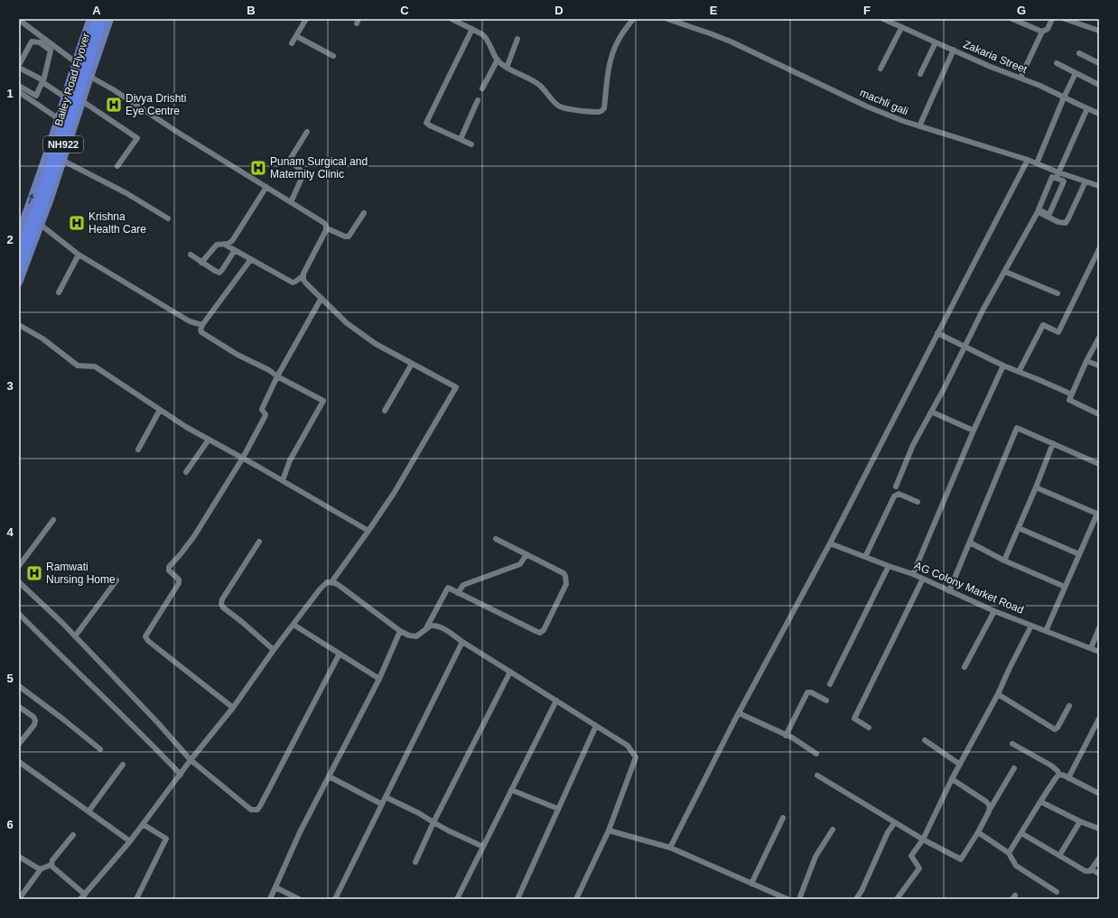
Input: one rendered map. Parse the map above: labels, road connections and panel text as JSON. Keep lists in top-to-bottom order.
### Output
{
  "streets": {
    "highway": ["Bailey Road Flyover", "NH922"],
    "street": ["Zakaria Street", "machli gali", "AG Colony Market Road"]
  },
  "places": {
    "hospital": [
      "Divya Drishti Eye Centre",
      "Punam Surgical and Maternity Clinic",
      "Krishna Health Care",
      "Ramwati Nursing Home"
    ]
  },
  "grid": {
    "columns": [
      "A",
      "B",
      "C",
      "D",
      "E",
      "F",
      "G"
    ],
    "rows": [
      "1",
      "2",
      "3",
      "4",
      "5",
      "6"
    ]
  }
}
